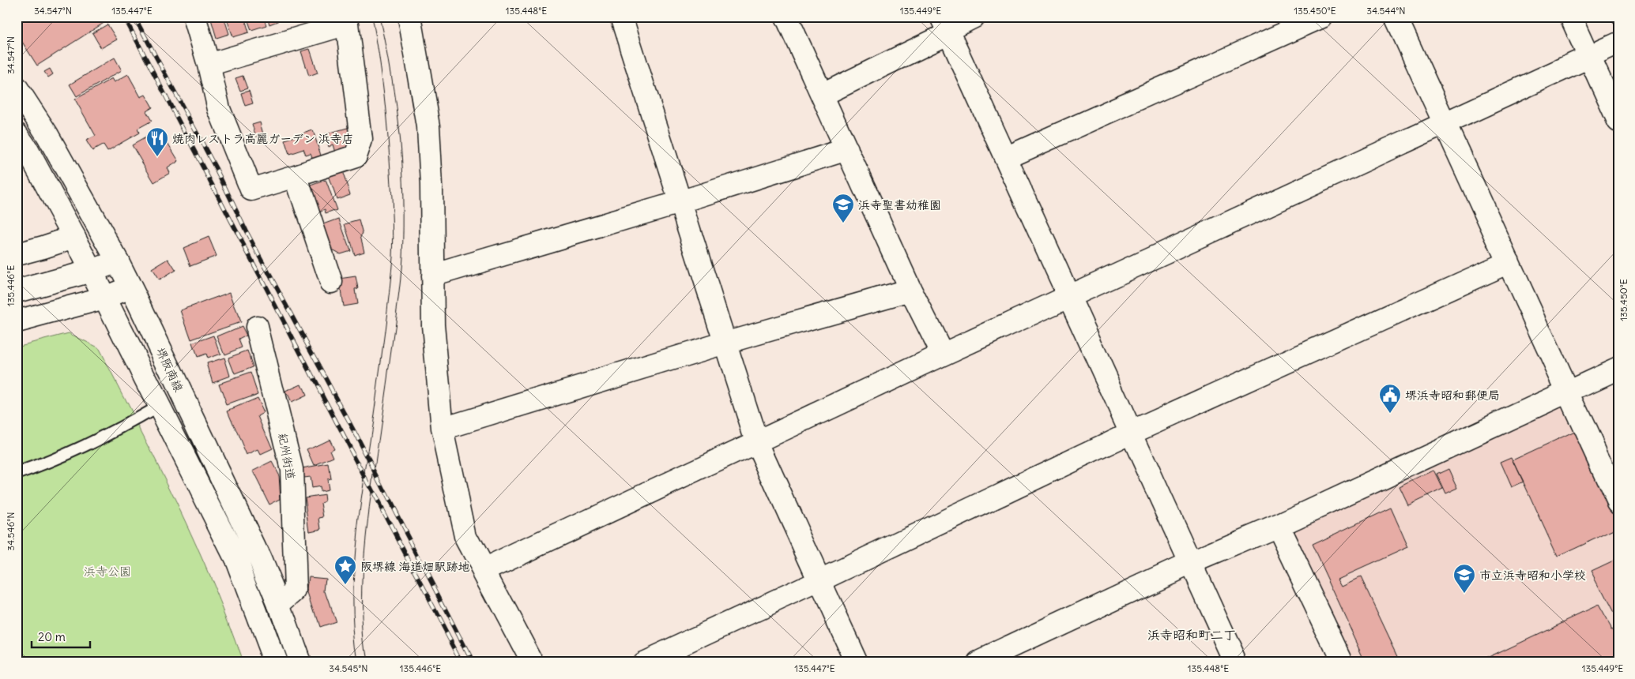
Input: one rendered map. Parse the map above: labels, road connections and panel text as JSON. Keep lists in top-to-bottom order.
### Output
{
  "streets": {
    "street": ["堺阪南線", "紀州街道"]
  },
  "crossings": [
    ["堺阪南線", "紀州街道"]
  ],
  "districts": ["浜寺昭和町二丁"],
  "parks": ["浜寺公園"],
  "places": {
    "restaurant": ["焼肉レストラ高麗ガーデン 浜寺店"],
    "school or university": ["浜寺聖書幼稚園", "市立浜寺昭和小学校"],
    "public building": ["堺浜寺昭和郵便局"],
    "place": ["阪堺線 海道畑駅跡地"]
  },
  "scale_bar": "20 m",
  "coordinates": [
    "34.547°N",
    "135.447°E",
    "135.448°E",
    "135.449°E",
    "135.450°E",
    "34.544°N",
    "135.446°E",
    "34.546°N",
    "34.545°N"
  ]
}
